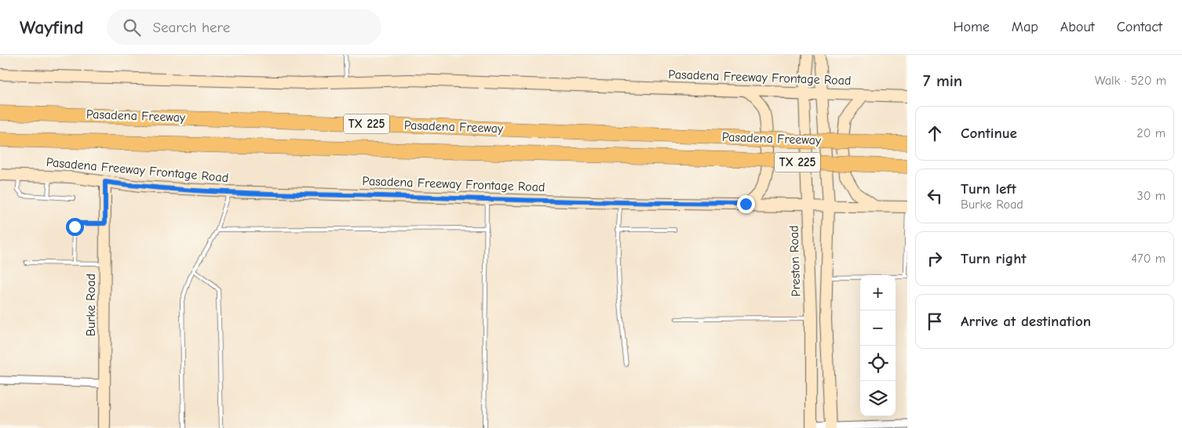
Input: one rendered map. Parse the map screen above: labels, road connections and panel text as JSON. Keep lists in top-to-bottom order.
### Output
{
  "streets": {
    "highway": ["Pasadena Freeway", "TX 225"],
    "main road": ["Pasadena Freeway Frontage Road", "Preston Road", "Burke Road"]
  },
  "crossings": [
    ["Pasadena Freeway Frontage Road", "Preston Road"],
    ["Pasadena Freeway Frontage Road", "Burke Road"]
  ],
  "page": {
    "header": "Wayfind",
    "search": "Search here",
    "nav": [
      "Home",
      "Map",
      "About",
      "Contact"
    ],
    "heading": ["7 min", "Walk · 520 m"],
    "list": [
      ["Continue", "20 m"],
      ["Turn left", "Burke Road", "30 m"],
      ["Turn right", "470 m"],
      "Arrive at destination"
    ],
    "map_buttons": ["+", "−"]
  }
}
